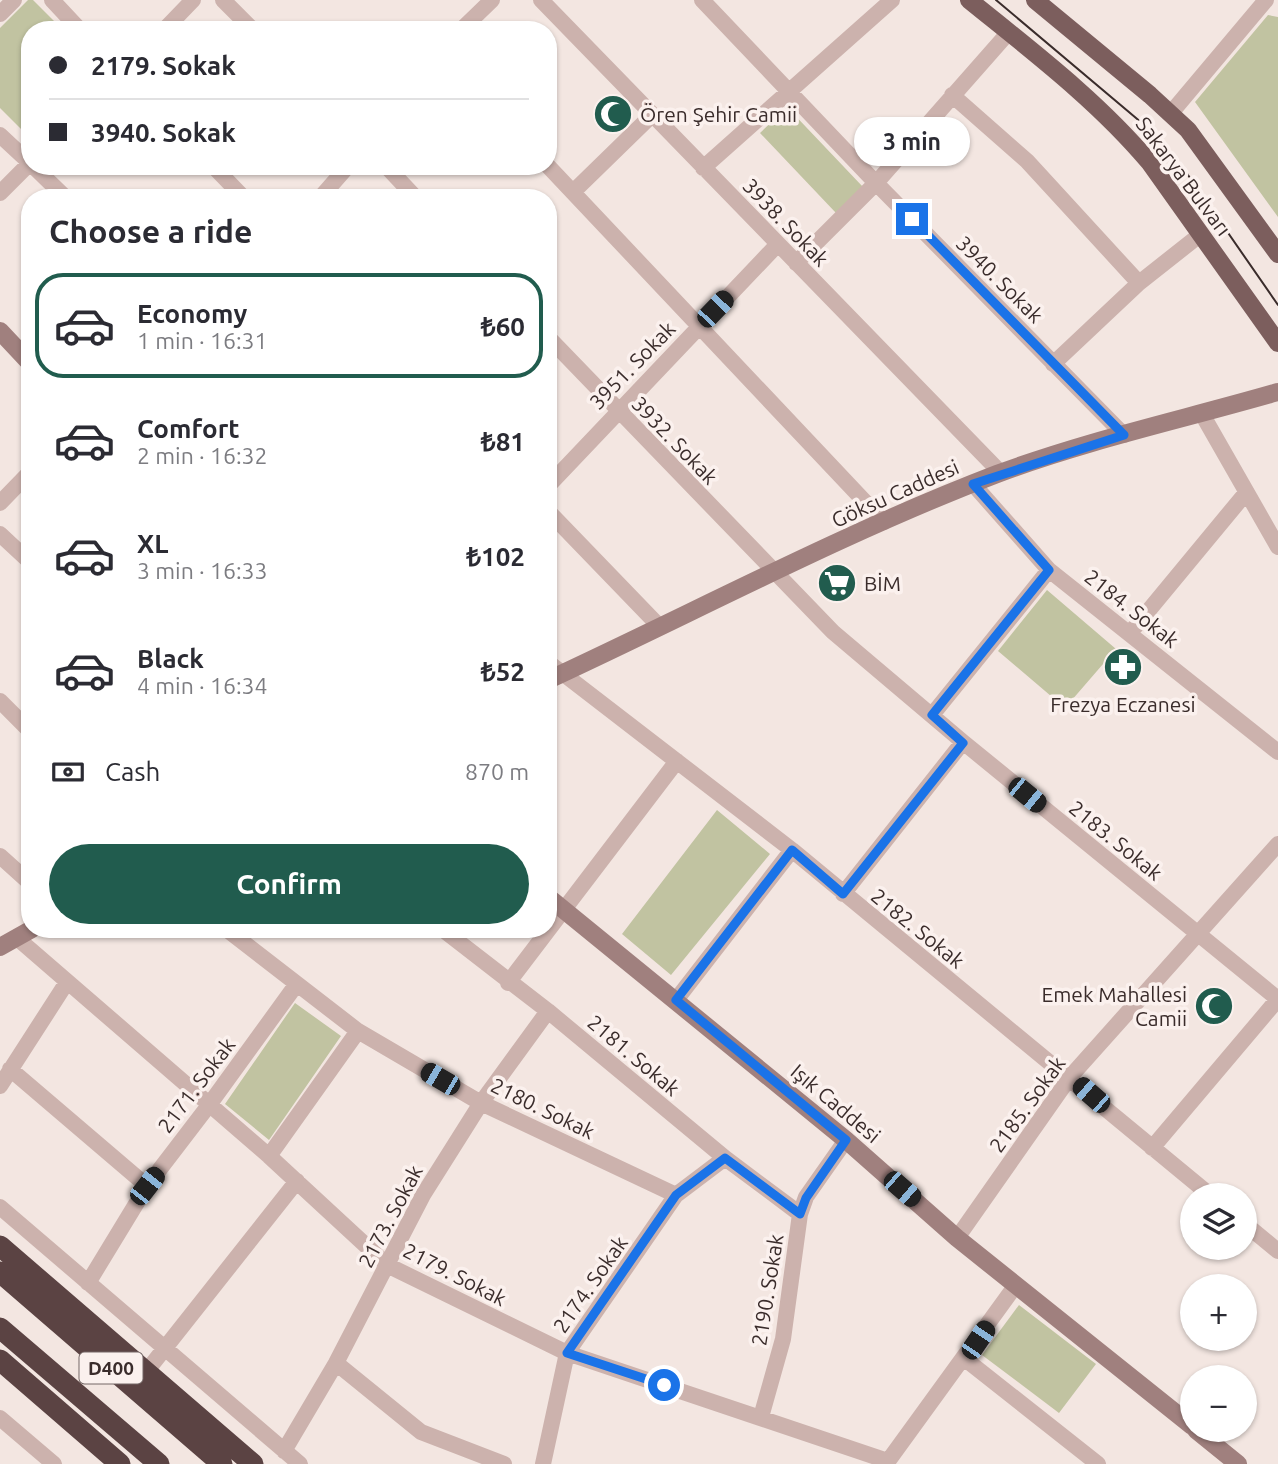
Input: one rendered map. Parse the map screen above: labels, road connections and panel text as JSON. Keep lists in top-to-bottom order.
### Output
{
  "streets": {
    "highway": ["D400"],
    "main road": ["Sakarya Bulvarı"],
    "street": [
      "3938. Sokak",
      "3940. Sokak",
      "3951. Sokak",
      "3932. Sokak",
      "Göksu Caddesi",
      "2184. Sokak",
      "2183. Sokak",
      "2182. Sokak",
      "2181. Sokak",
      "2171. Sokak",
      "Işık Caddesi",
      "2185. Sokak",
      "2180. Sokak",
      "2173. Sokak",
      "2179. Sokak",
      "2174. Sokak",
      "2190. Sokak"
    ]
  },
  "crossings": [
    ["3938. Sokak", "3951. Sokak"],
    ["3938. Sokak", "Göksu Caddesi"],
    ["3940. Sokak", "Göksu Caddesi"],
    ["3951. Sokak", "3932. Sokak"],
    ["3932. Sokak", "Göksu Caddesi"],
    ["3932. Sokak", "2183. Sokak"],
    ["Göksu Caddesi", "2184. Sokak"],
    ["Göksu Caddesi", "2183. Sokak"],
    ["2183. Sokak", "2185. Sokak"],
    ["2182. Sokak", "2185. Sokak"],
    ["2181. Sokak", "2173. Sokak"],
    ["2181. Sokak", "2174. Sokak"],
    ["2181. Sokak", "2190. Sokak"],
    ["2171. Sokak", "2180. Sokak"],
    ["2171. Sokak", "2179. Sokak"],
    ["Işık Caddesi", "2185. Sokak"],
    ["Işık Caddesi", "2190. Sokak"],
    ["2180. Sokak", "2173. Sokak"],
    ["2180. Sokak", "2174. Sokak"],
    ["2173. Sokak", "2179. Sokak"],
    ["2179. Sokak", "2174. Sokak"],
    ["2179. Sokak", "2190. Sokak"]
  ],
  "places": {
    "mosque": ["Ören Şehir Camii", "Emek Mahallesi Camii"],
    "supermarket": ["BİM"],
    "pharmacy": ["Frezya Eczanesi"]
  },
  "page": {
    "banner": ["2179. Sokak", "3940. Sokak"],
    "bubble": "3 min",
    "heading": "Choose a ride",
    "list": [
      {
        "name": "Economy",
        "note": "1 min · 16:31",
        "value": "₺60"
      },
      {
        "name": "Comfort",
        "note": "2 min · 16:32",
        "value": "₺81"
      },
      {
        "name": "XL",
        "note": "3 min · 16:33",
        "value": "₺102"
      },
      {
        "name": "Black",
        "note": "4 min · 16:34",
        "value": "₺52"
      }
    ],
    "pay": ["Cash", "870 m"],
    "buttons": "Confirm",
    "map_buttons": ["+", "−"]
  }
}
